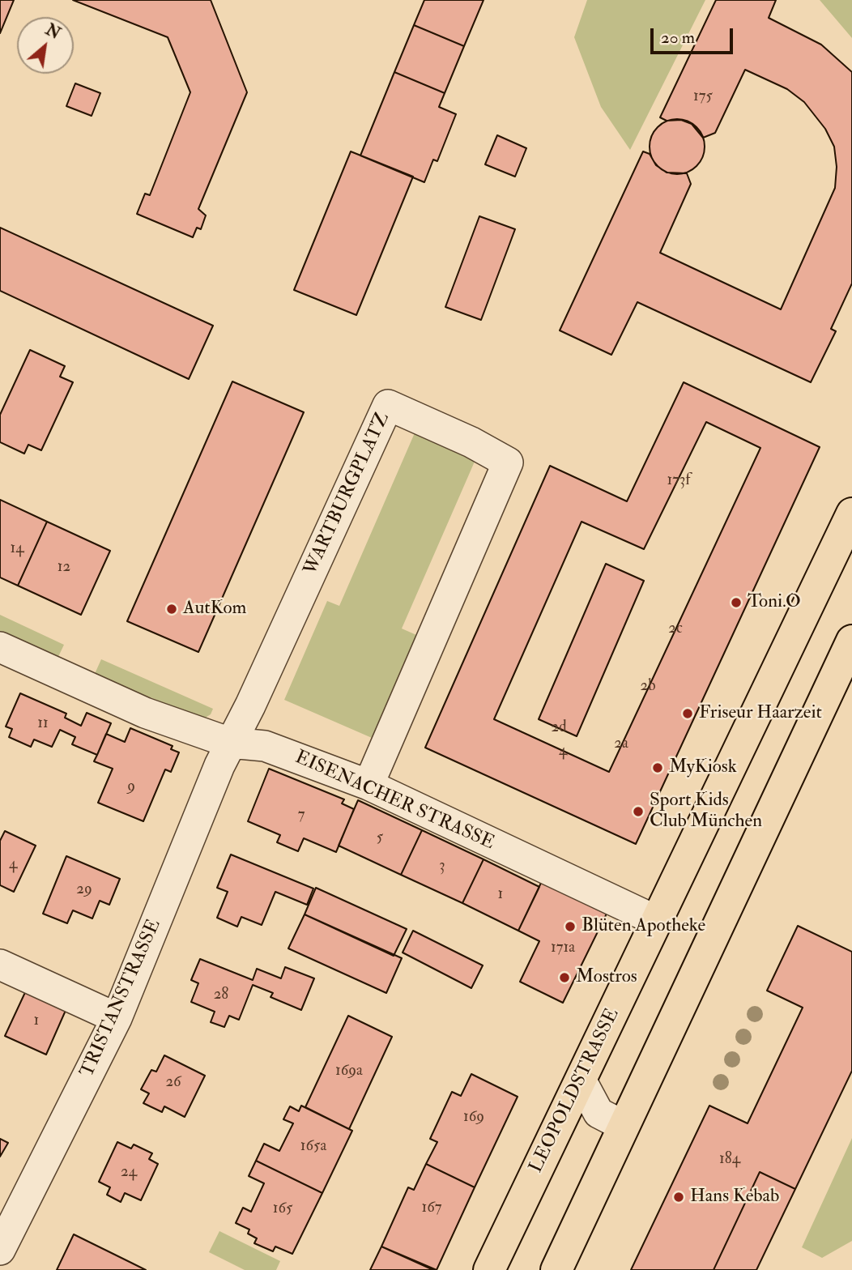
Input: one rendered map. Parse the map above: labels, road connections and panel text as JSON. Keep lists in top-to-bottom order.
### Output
{
  "streets": {
    "main road": ["LEOPOLDSTRASSE"],
    "street": ["WARTBURGPLATZ", "EISENACHER STRASSE", "TRISTANSTRASSE"]
  },
  "crossings": [
    ["WARTBURGPLATZ", "EISENACHER STRASSE"],
    ["WARTBURGPLATZ", "TRISTANSTRASSE"],
    ["EISENACHER STRASSE", "TRISTANSTRASSE"],
    ["EISENACHER STRASSE", "LEOPOLDSTRASSE"]
  ],
  "places": [
    "Toni.O",
    "AutKom",
    "Friseur Haarzeit",
    "MyKiosk",
    "Sport Kids Club München",
    "Blüten Apotheke",
    "Mostros",
    "Hans Kebab"
  ],
  "house_numbers": [
    "175",
    "173f",
    "14",
    "12",
    "2c",
    "2b",
    "11",
    "2d",
    "2a",
    "4",
    "9",
    "7",
    "5",
    "4",
    "3",
    "29",
    "1",
    "171a",
    "28",
    "1",
    "169a",
    "26",
    "169",
    "165a",
    "184",
    "24",
    "167",
    "165"
  ],
  "scale_bar": "20 m",
  "north": "top right"
}
